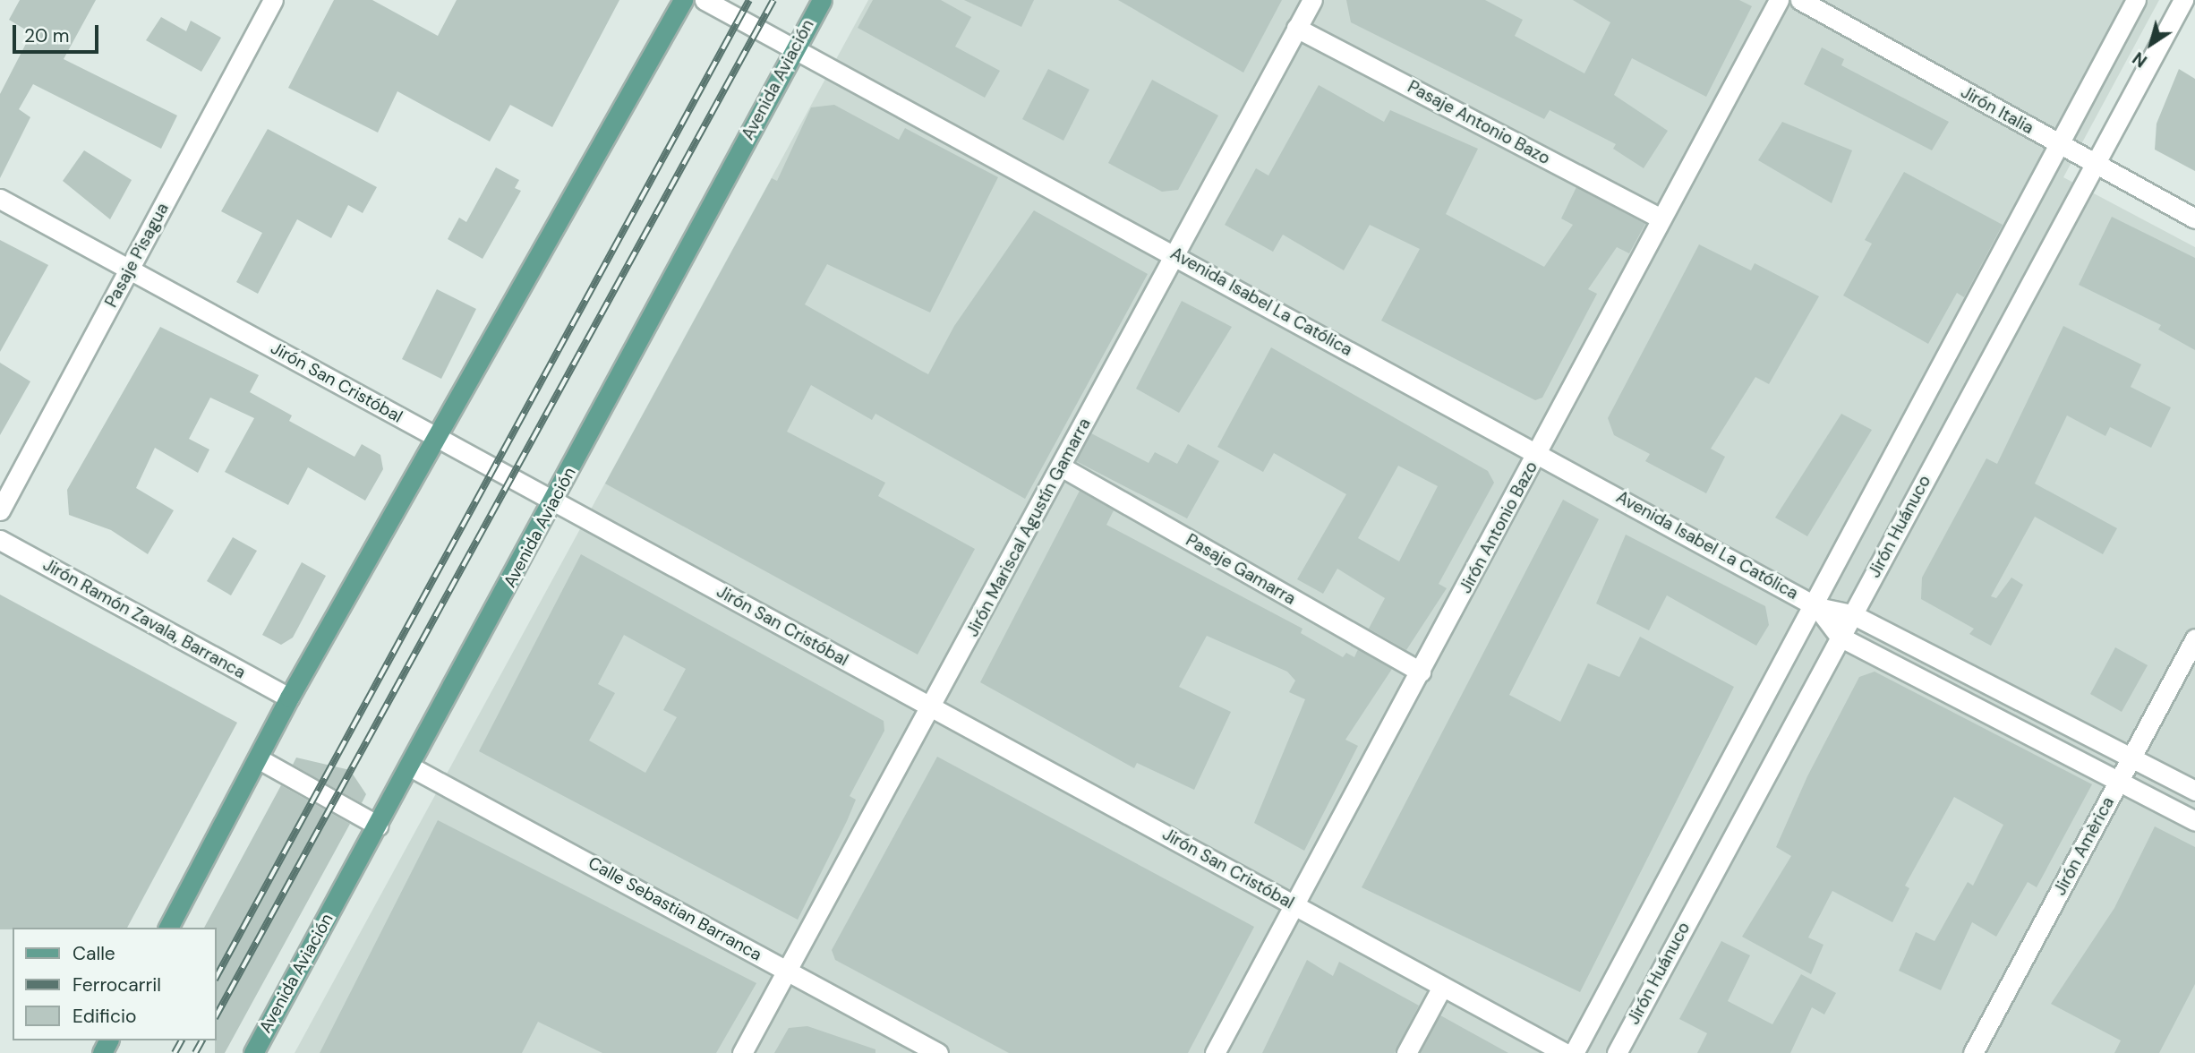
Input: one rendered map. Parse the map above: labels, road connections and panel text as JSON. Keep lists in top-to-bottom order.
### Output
{
  "streets": {
    "main road": ["Avenida Aviación"],
    "street": [
      "Jirón Italia",
      "Pasaje Antonio Bazo",
      "Pasaje Pisagua",
      "Avenida Isabel La Católica",
      "Jirón San Cristóbal",
      "Jirón Huánuco",
      "Jirón Mariscal Agustín Gamarra",
      "Jirón Antonio Bazo",
      "Pasaje Gamarra",
      "Jirón Ramón Zavala, Barranca",
      "Jirón Amèrica",
      "Calle Sebastian Barranca"
    ]
  },
  "crossings": [
    ["Avenida Aviación", "Avenida Isabel La Católica"],
    ["Avenida Aviación", "Jirón San Cristóbal"],
    ["Avenida Aviación", "Calle Sebastian Barranca"],
    ["Jirón Italia", "Jirón Huánuco"],
    ["Pasaje Antonio Bazo", "Jirón Mariscal Agustín Gamarra"],
    ["Pasaje Antonio Bazo", "Jirón Antonio Bazo"],
    ["Pasaje Pisagua", "Jirón San Cristóbal"],
    ["Avenida Isabel La Católica", "Jirón Huánuco"],
    ["Avenida Isabel La Católica", "Jirón Mariscal Agustín Gamarra"],
    ["Avenida Isabel La Católica", "Jirón Antonio Bazo"],
    ["Avenida Isabel La Católica", "Jirón Amèrica"],
    ["Jirón San Cristóbal", "Jirón Mariscal Agustín Gamarra"],
    ["Jirón San Cristóbal", "Jirón Antonio Bazo"],
    ["Jirón Mariscal Agustín Gamarra", "Pasaje Gamarra"],
    ["Jirón Mariscal Agustín Gamarra", "Calle Sebastian Barranca"],
    ["Jirón Antonio Bazo", "Pasaje Gamarra"]
  ],
  "legend": ["Calle", "Ferrocarril", "Edificio"],
  "scale_bar": "20 m",
  "north": "bottom left"
}
